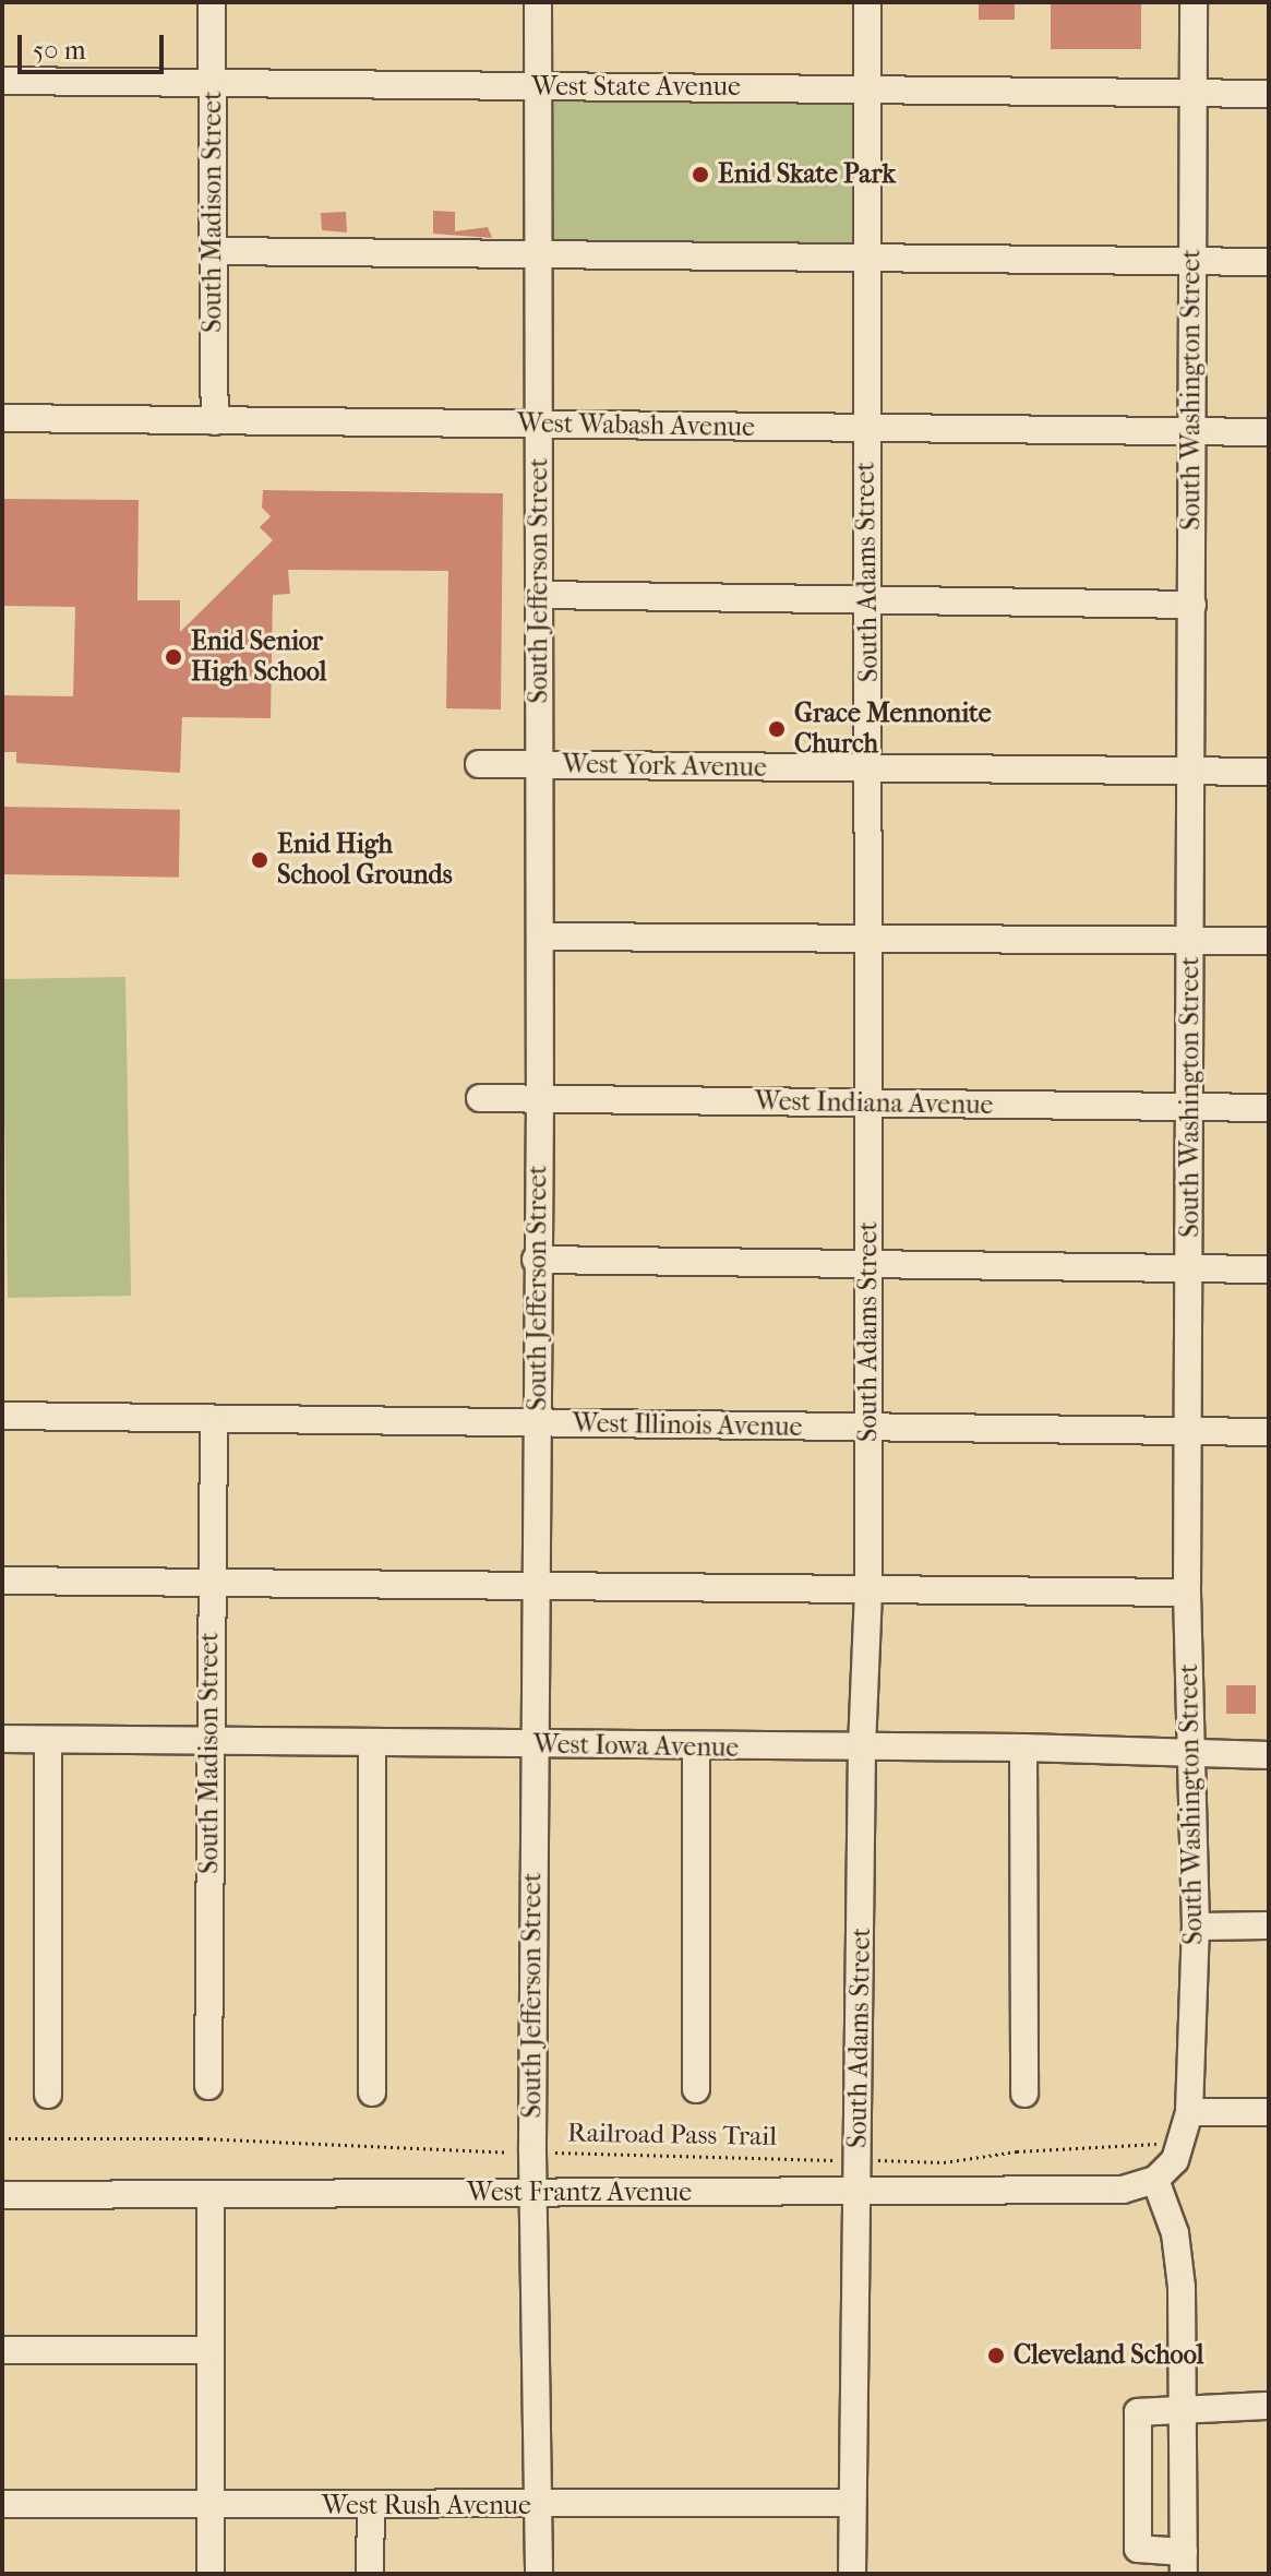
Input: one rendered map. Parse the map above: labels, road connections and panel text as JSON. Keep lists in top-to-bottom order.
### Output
{
  "streets": {
    "street": [
      "West State Avenue",
      "South Madison Street",
      "South Washington Street",
      "West Wabash Avenue",
      "South Adams Street",
      "South Jefferson Street",
      "West York Avenue",
      "West Indiana Avenue",
      "West Illinois Avenue",
      "West Iowa Avenue",
      "West Frantz Avenue",
      "West Rush Avenue"
    ],
    "path": ["Railroad Pass Trail"]
  },
  "crossings": [
    ["West State Avenue", "South Madison Street"],
    ["West State Avenue", "South Washington Street"],
    ["West State Avenue", "South Adams Street"],
    ["West State Avenue", "South Jefferson Street"],
    ["South Madison Street", "West Wabash Avenue"],
    ["South Madison Street", "West Illinois Avenue"],
    ["South Madison Street", "West Iowa Avenue"],
    ["South Washington Street", "West Wabash Avenue"],
    ["South Washington Street", "West York Avenue"],
    ["South Washington Street", "West Indiana Avenue"],
    ["South Washington Street", "West Illinois Avenue"],
    ["South Washington Street", "West Iowa Avenue"],
    ["South Washington Street", "Railroad Pass Trail"],
    ["South Washington Street", "West Frantz Avenue"],
    ["West Wabash Avenue", "South Adams Street"],
    ["West Wabash Avenue", "South Jefferson Street"],
    ["South Adams Street", "West York Avenue"],
    ["South Adams Street", "West Indiana Avenue"],
    ["South Adams Street", "West Illinois Avenue"],
    ["South Adams Street", "West Iowa Avenue"],
    ["South Adams Street", "Railroad Pass Trail"],
    ["South Adams Street", "West Frantz Avenue"],
    ["South Adams Street", "West Rush Avenue"],
    ["South Jefferson Street", "West York Avenue"],
    ["South Jefferson Street", "West Indiana Avenue"],
    ["South Jefferson Street", "West Illinois Avenue"],
    ["South Jefferson Street", "West Iowa Avenue"],
    ["South Jefferson Street", "Railroad Pass Trail"],
    ["South Jefferson Street", "West Frantz Avenue"],
    ["South Jefferson Street", "West Rush Avenue"]
  ],
  "places": [
    "Enid Skate Park",
    "Enid Senior High School",
    "Grace Mennonite Church",
    "Enid High School Grounds",
    "Cleveland School"
  ],
  "scale_bar": "50 m"
}
